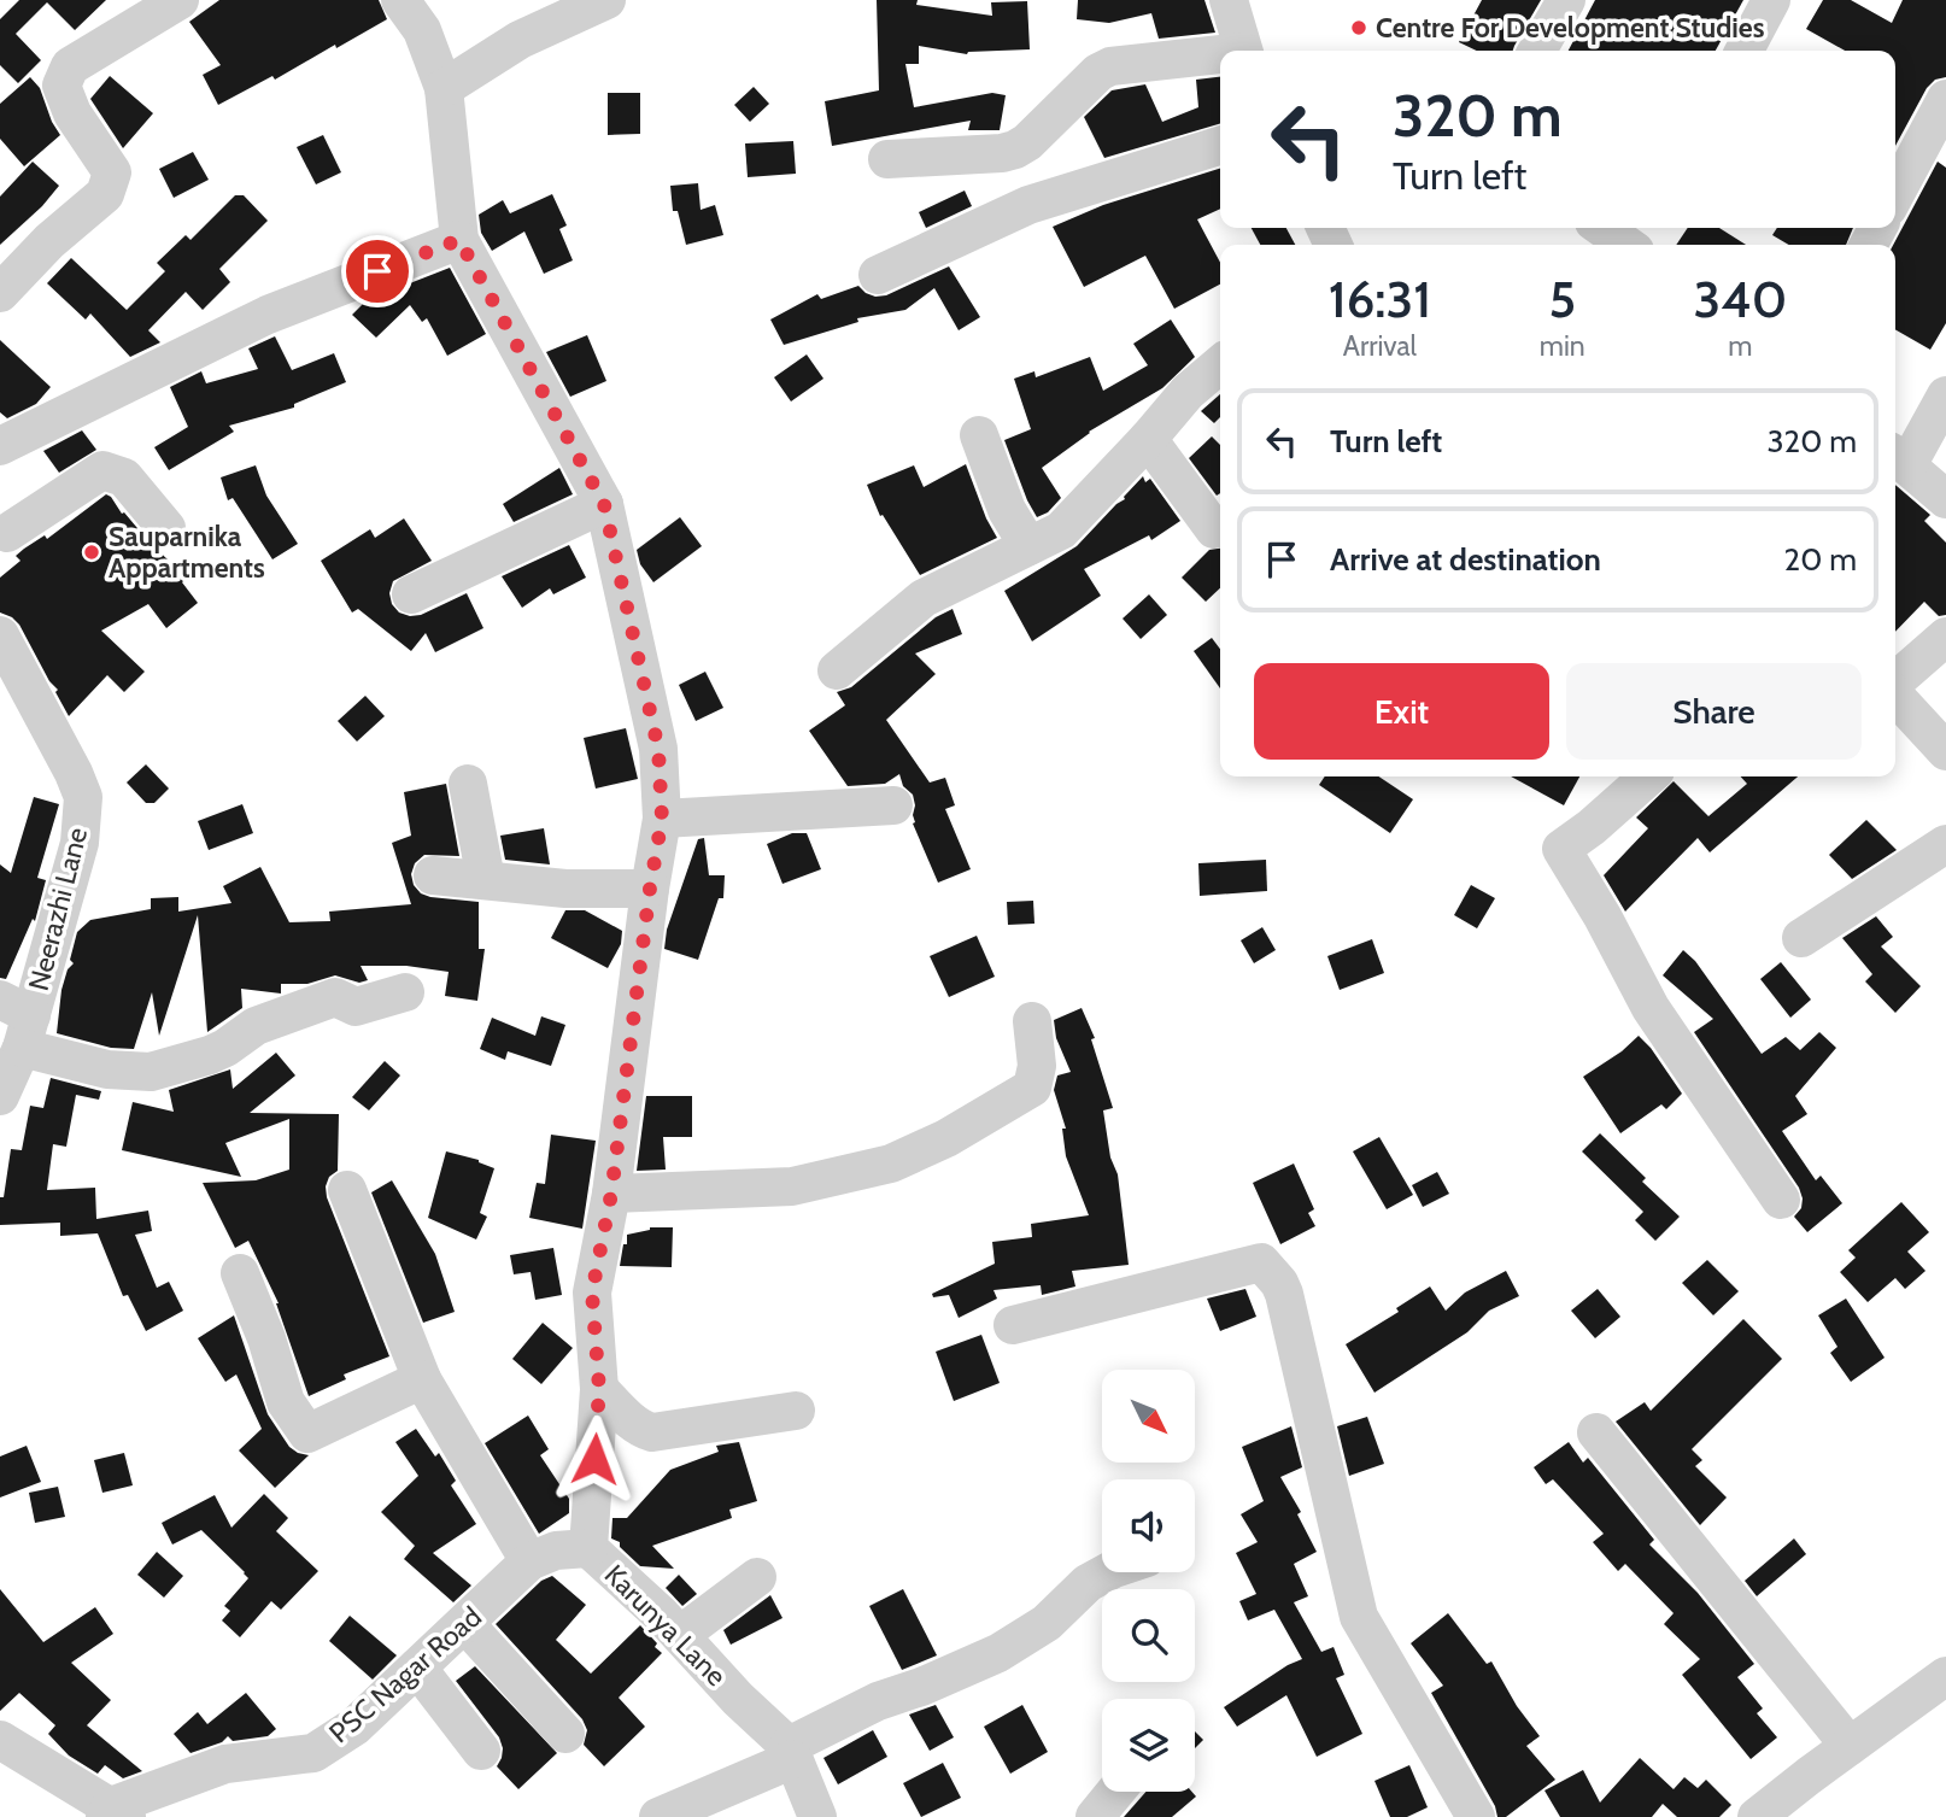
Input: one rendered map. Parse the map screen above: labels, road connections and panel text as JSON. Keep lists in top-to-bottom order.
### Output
{
  "streets": {
    "street": ["Neerazhi Lane", "Karunya Lane", "PSC Nagar Road"]
  },
  "crossings": [
    ["Karunya Lane", "PSC Nagar Road"]
  ],
  "places": ["Centre For Development Studies", "Sauparnika Appartments"],
  "north": "bottom right",
  "page": {
    "turn": ["320 m", "Turn left"],
    "eta": [
      "16:31",
      "Arrival",
      "5",
      "min",
      "340",
      "m"
    ],
    "list": [
      {
        "name": "Turn left",
        "value": "320 m"
      },
      {
        "name": "Arrive at destination",
        "value": "20 m"
      }
    ],
    "buttons": ["Exit", "Share"]
  }
}
